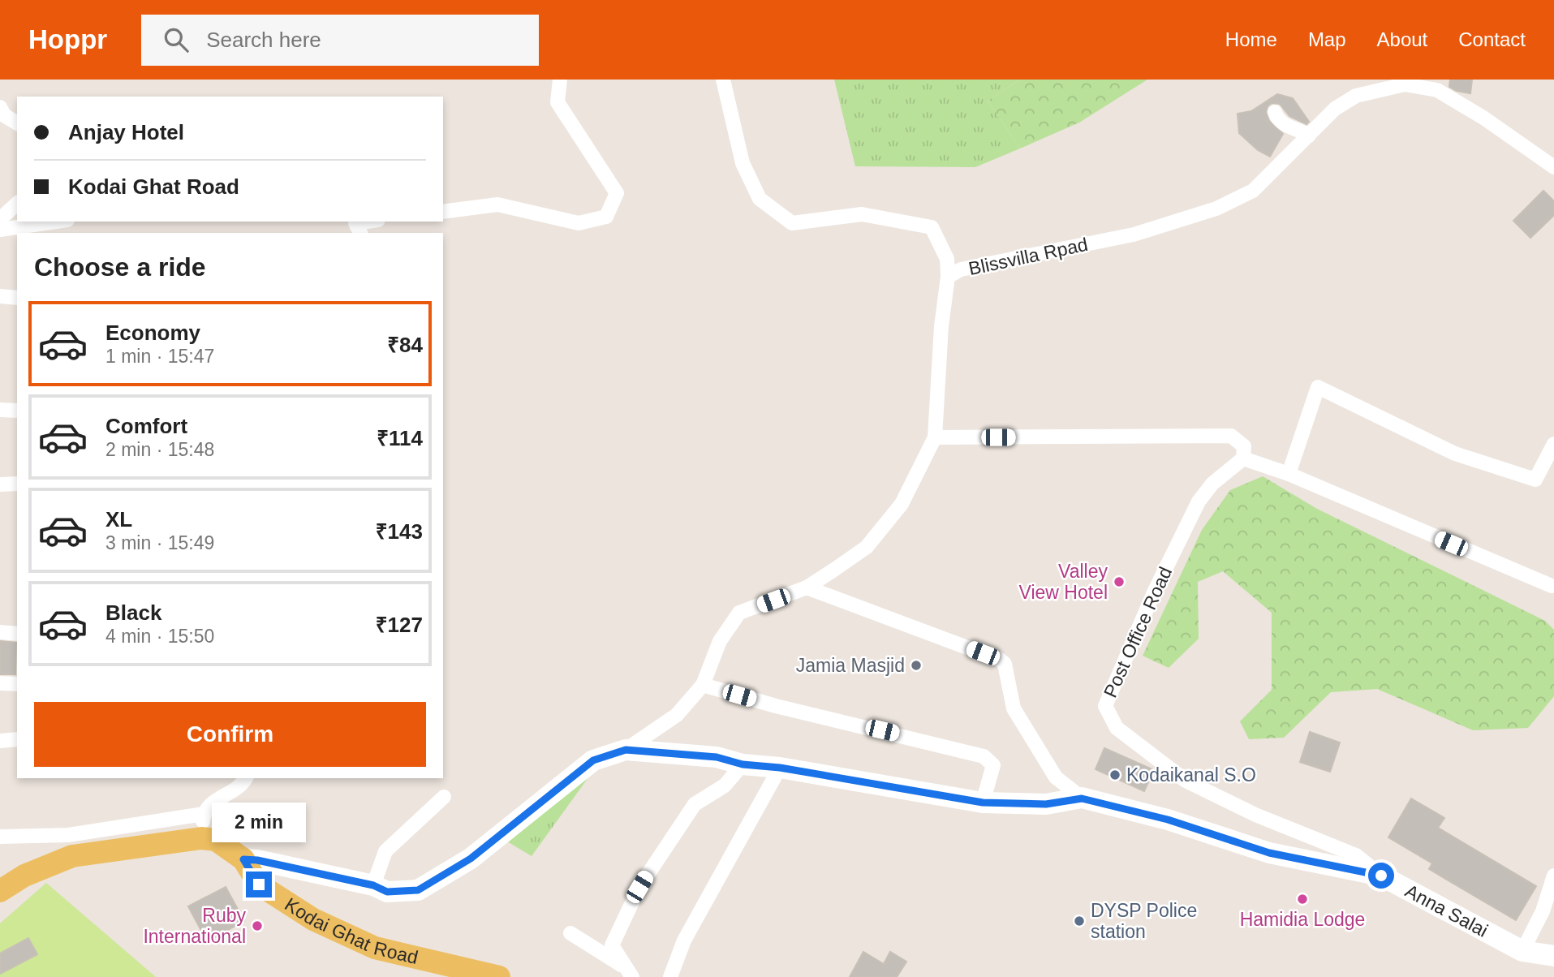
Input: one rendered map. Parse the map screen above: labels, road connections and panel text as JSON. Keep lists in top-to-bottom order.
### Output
{
  "streets": {
    "main road": ["Kodai Ghat Road"],
    "street": ["Blissvilla Rpad", "Post Office Road", "Anna Salai"]
  },
  "crossings": [
    ["Blissvilla Rpad", "Anna Salai"],
    ["Post Office Road", "Anna Salai"],
    ["Anna Salai", "Kodai Ghat Road"]
  ],
  "places": [
    "Valley View Hotel",
    "Jamia Masjid",
    "Kodaikanal S.O",
    "Hamidia Lodge",
    "DYSP Police station",
    "Ruby International"
  ],
  "page": {
    "header": "Hoppr",
    "search": "Search here",
    "nav": [
      "Home",
      "Map",
      "About",
      "Contact"
    ],
    "banner": ["Anjay Hotel", "Kodai Ghat Road"],
    "heading": "Choose a ride",
    "list": [
      {
        "name": "Economy",
        "note": "1 min · 15:47",
        "value": "₹84"
      },
      {
        "name": "Comfort",
        "note": "2 min · 15:48",
        "value": "₹114"
      },
      {
        "name": "XL",
        "note": "3 min · 15:49",
        "value": "₹143"
      },
      {
        "name": "Black",
        "note": "4 min · 15:50",
        "value": "₹127"
      }
    ],
    "buttons": "Confirm",
    "bubble": "2 min"
  }
}
